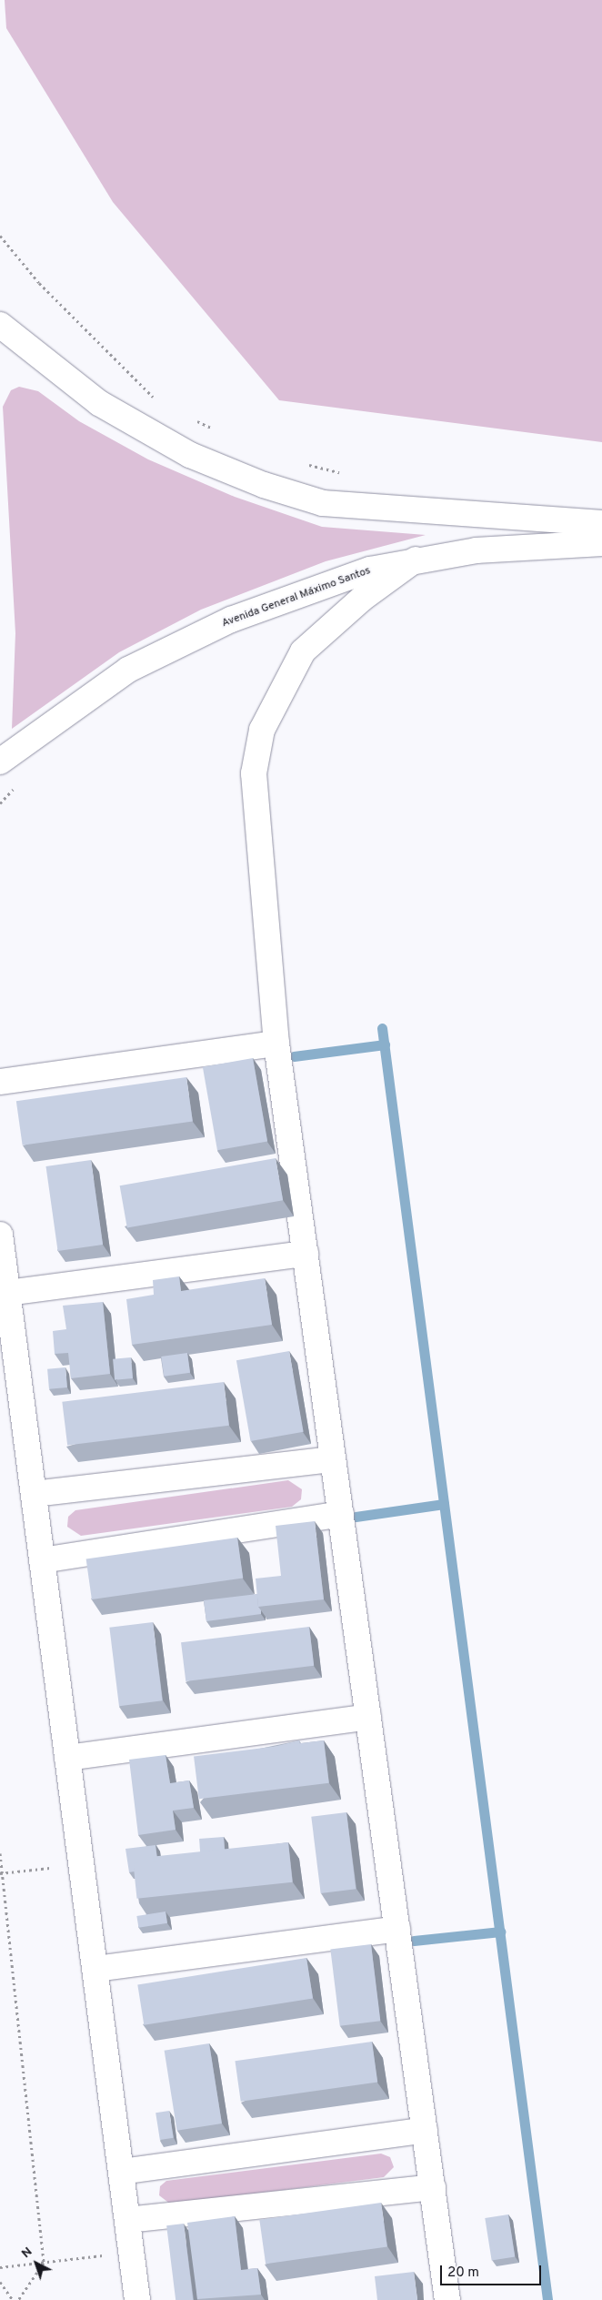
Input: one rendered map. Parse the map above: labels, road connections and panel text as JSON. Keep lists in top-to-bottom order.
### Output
{
  "streets": {
    "main road": ["Avenida General Máximo Santos"]
  },
  "scale_bar": "20 m",
  "north": "top left"
}
